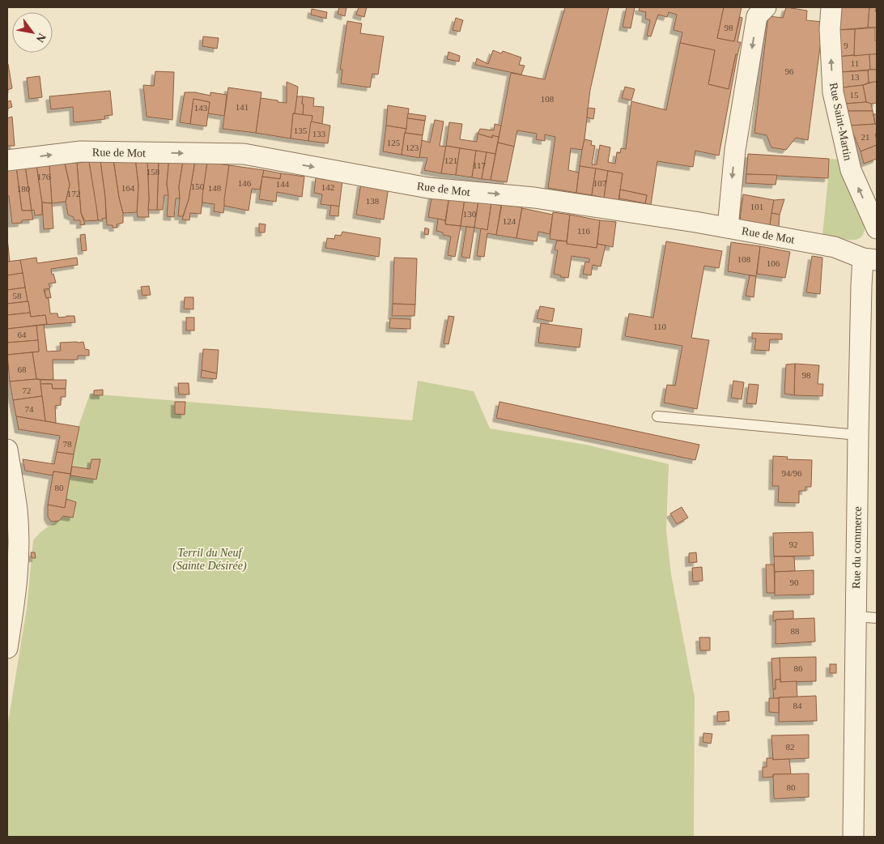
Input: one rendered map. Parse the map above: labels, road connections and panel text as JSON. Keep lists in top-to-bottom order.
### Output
{
  "streets": {
    "street": ["Rue Saint-Martin", "Rue de Mot", "Rue du commerce"]
  },
  "crossings": [
    ["Rue de Mot", "Rue du commerce"]
  ],
  "one_way": ["Rue de Mot"],
  "parks": ["Terril du Neuf (Sainte Désirée)"],
  "house_numbers": [
    "98",
    "9",
    "11",
    "96",
    "13",
    "15",
    "108",
    "141",
    "143",
    "135",
    "133",
    "21",
    "125",
    "123",
    "121",
    "117",
    "158",
    "176",
    "146",
    "107",
    "144",
    "150",
    "142",
    "164",
    "148",
    "180",
    "172",
    "138",
    "101",
    "130",
    "124",
    "116",
    "108",
    "106",
    "58",
    "110",
    "64",
    "68",
    "98",
    "72",
    "74",
    "78",
    "94/96",
    "80",
    "92",
    "90",
    "88",
    "86",
    "84",
    "82",
    "80"
  ],
  "north": "bottom right"
}
